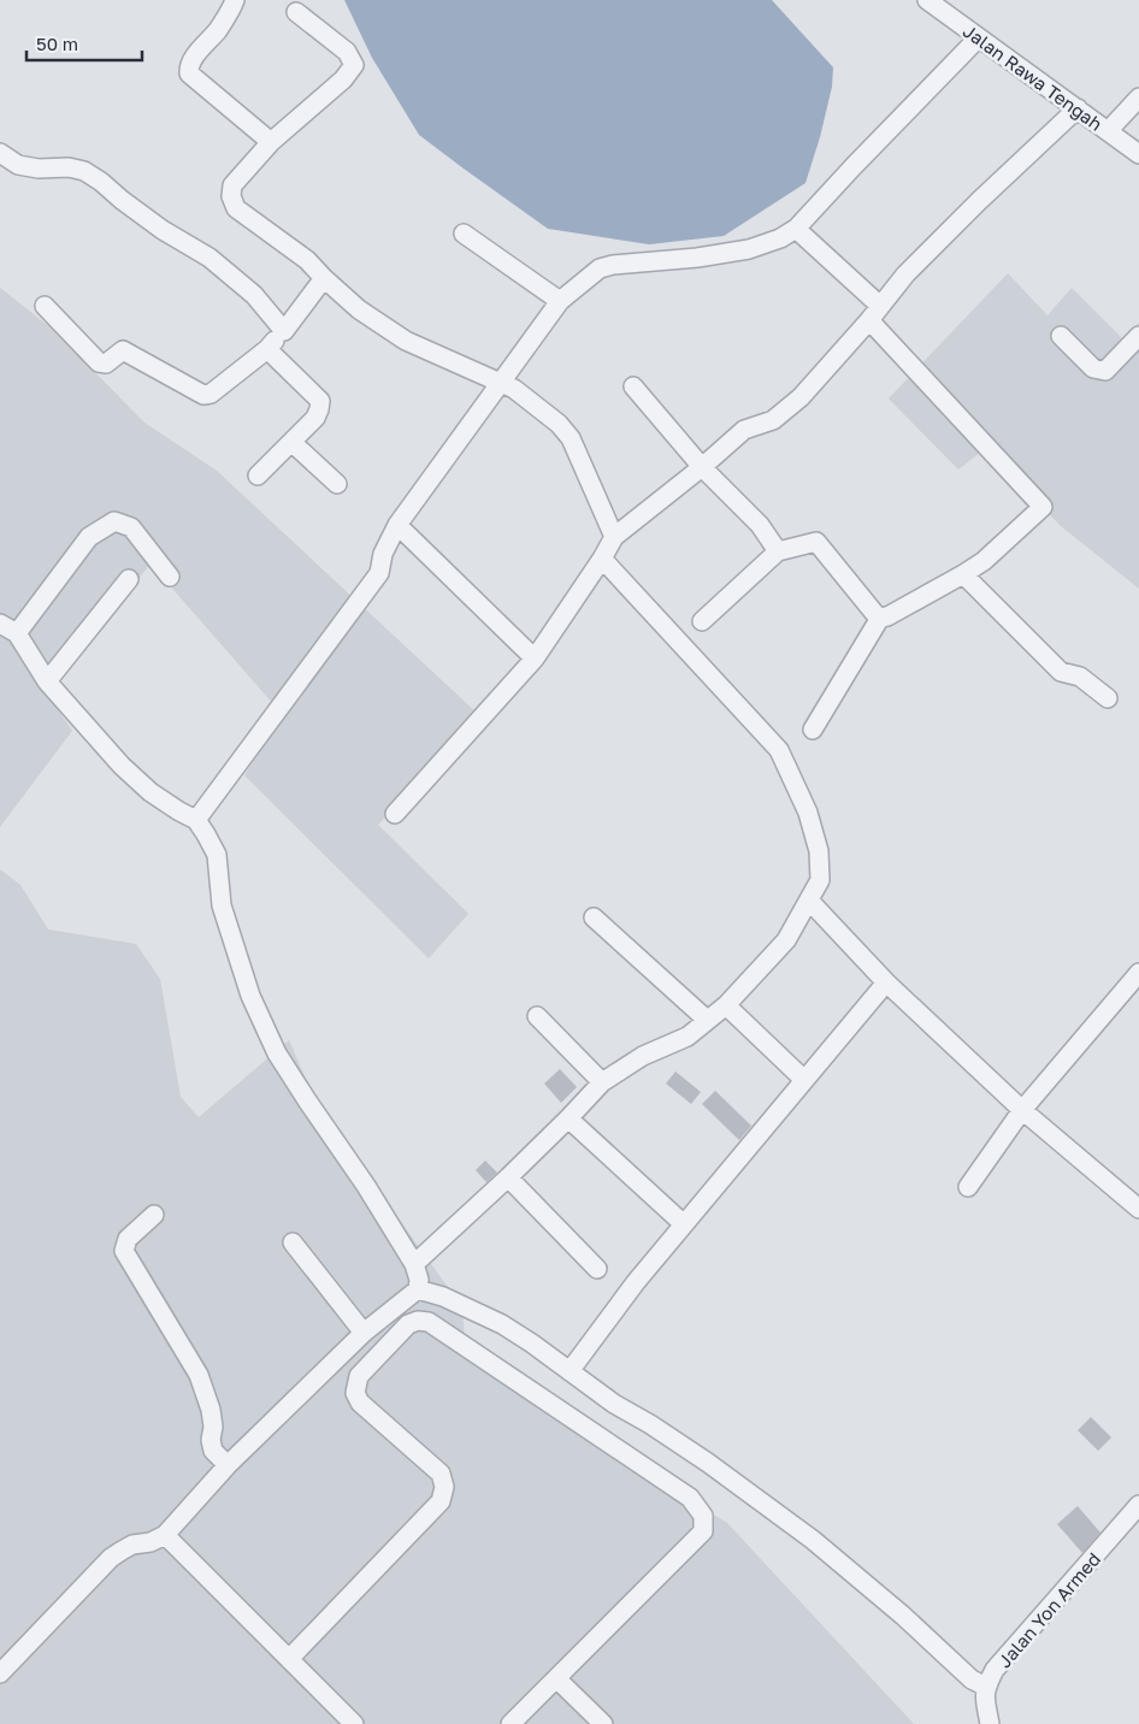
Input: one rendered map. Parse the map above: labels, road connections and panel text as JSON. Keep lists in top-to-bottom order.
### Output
{
  "streets": {
    "street": ["Jalan Rawa Tengah", "Jalan Yon Armed"]
  },
  "scale_bar": "50 m"
}
